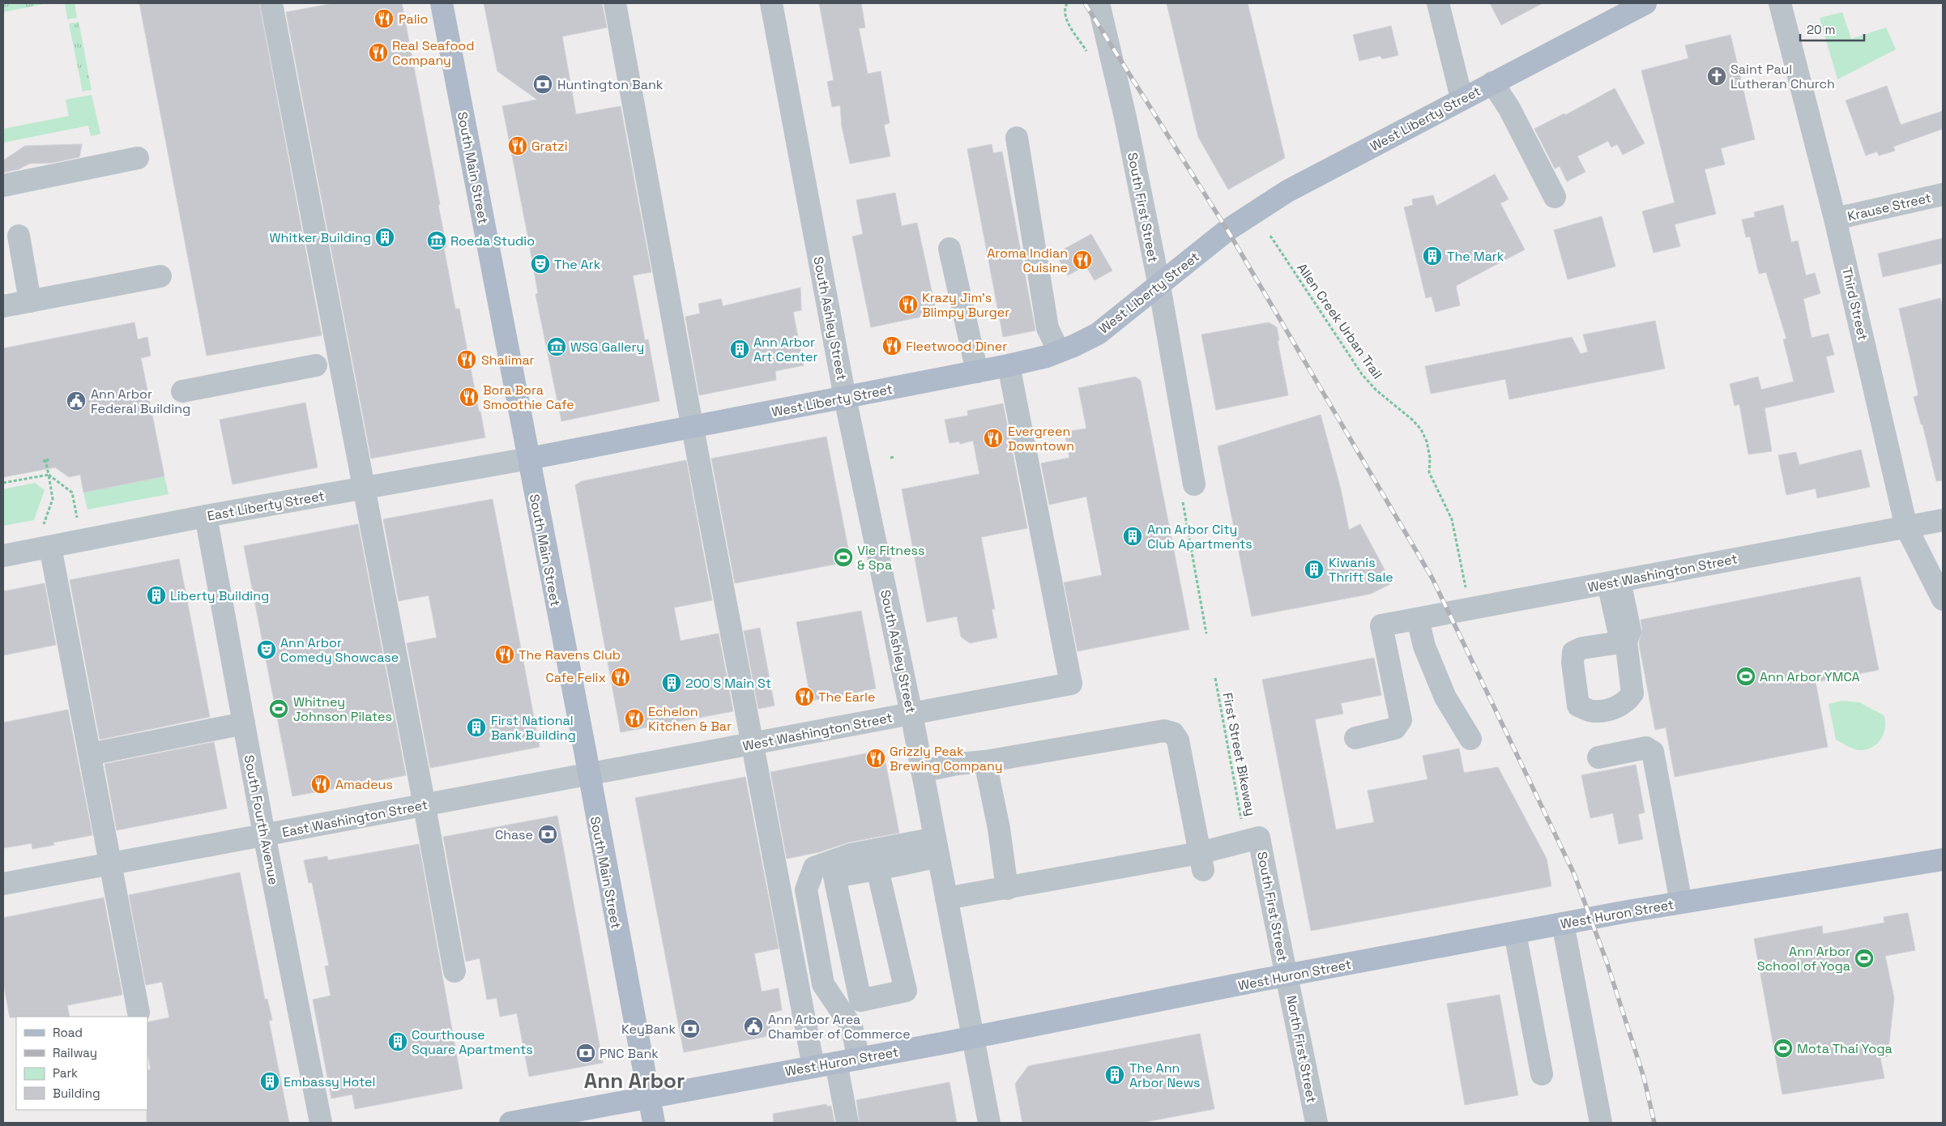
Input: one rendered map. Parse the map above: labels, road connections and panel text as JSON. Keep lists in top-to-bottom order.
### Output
{
  "streets": {
    "main road": ["West Liberty Street", "South Main Street", "West Huron Street"],
    "street": [
      "Krause Street",
      "South First Street",
      "Third Street",
      "South Ashley Street",
      "East Liberty Street",
      "West Washington Street",
      "East Washington Street",
      "South Fourth Avenue",
      "North First Street"
    ],
    "path": ["Allen Creek Urban Trail", "First Street Bikeway"]
  },
  "crossings": [
    ["West Liberty Street", "South Main Street"],
    ["West Liberty Street", "South First Street"],
    ["West Liberty Street", "South Ashley Street"],
    ["West Liberty Street", "East Liberty Street"],
    ["West Liberty Street", "West Washington Street"],
    ["South Main Street", "East Liberty Street"],
    ["South Main Street", "West Washington Street"],
    ["South Main Street", "East Washington Street"],
    ["South Main Street", "West Huron Street"],
    ["Krause Street", "Third Street"],
    ["South First Street", "First Street Bikeway"],
    ["South First Street", "West Huron Street"],
    ["South First Street", "North First Street"],
    ["Third Street", "West Washington Street"],
    ["South Ashley Street", "West Washington Street"],
    ["South Ashley Street", "West Huron Street"],
    ["East Liberty Street", "South Fourth Avenue"],
    ["West Washington Street", "East Washington Street"],
    ["East Washington Street", "South Fourth Avenue"],
    ["West Huron Street", "North First Street"]
  ],
  "districts": ["Ann Arbor"],
  "places": {
    "restaurant": [
      "Palio",
      "Real Seafood Company",
      "Gratzi",
      "Aroma Indian Cuisine",
      "Krazy Jim's Blimpy Burger",
      "Fleetwood Diner",
      "Shalimar",
      "Bora Bora Smoothie Cafe",
      "Evergreen Downtown",
      "The Ravens Club",
      "Cafe Felix",
      "The Earle",
      "Echelon Kitchen & Bar",
      "Grizzly Peak Brewing Company",
      "Amadeus"
    ],
    "church": ["Saint Paul Lutheran Church"],
    "bank": [
      "Huntington Bank",
      "Chase",
      "KeyBank",
      "PNC Bank"
    ],
    "building": [
      "Whitker Building",
      "The Mark",
      "Ann Arbor Art Center",
      "Ann Arbor City Club Apartments",
      "Kiwanis Thrift Sale",
      "Liberty Building",
      "200 S Main St",
      "First National Bank Building",
      "Courthouse Square Apartments",
      "The Ann Arbor News",
      "Embassy Hotel"
    ],
    "museum": ["Roeda Studio", "WSG Gallery"],
    "theatre": ["The Ark", "Ann Arbor Comedy Showcase"],
    "public building": ["Ann Arbor Federal Building", "Ann Arbor Area Chamber of Commerce"],
    "sports": [
      "Vie Fitness & Spa",
      "Ann Arbor YMCA",
      "Whitney Johnson Pilates",
      "Ann Arbor School of Yoga",
      "Mota Thai Yoga"
    ]
  },
  "legend": [
    "Road",
    "Railway",
    "Park",
    "Building"
  ],
  "scale_bar": "20 m"
}
